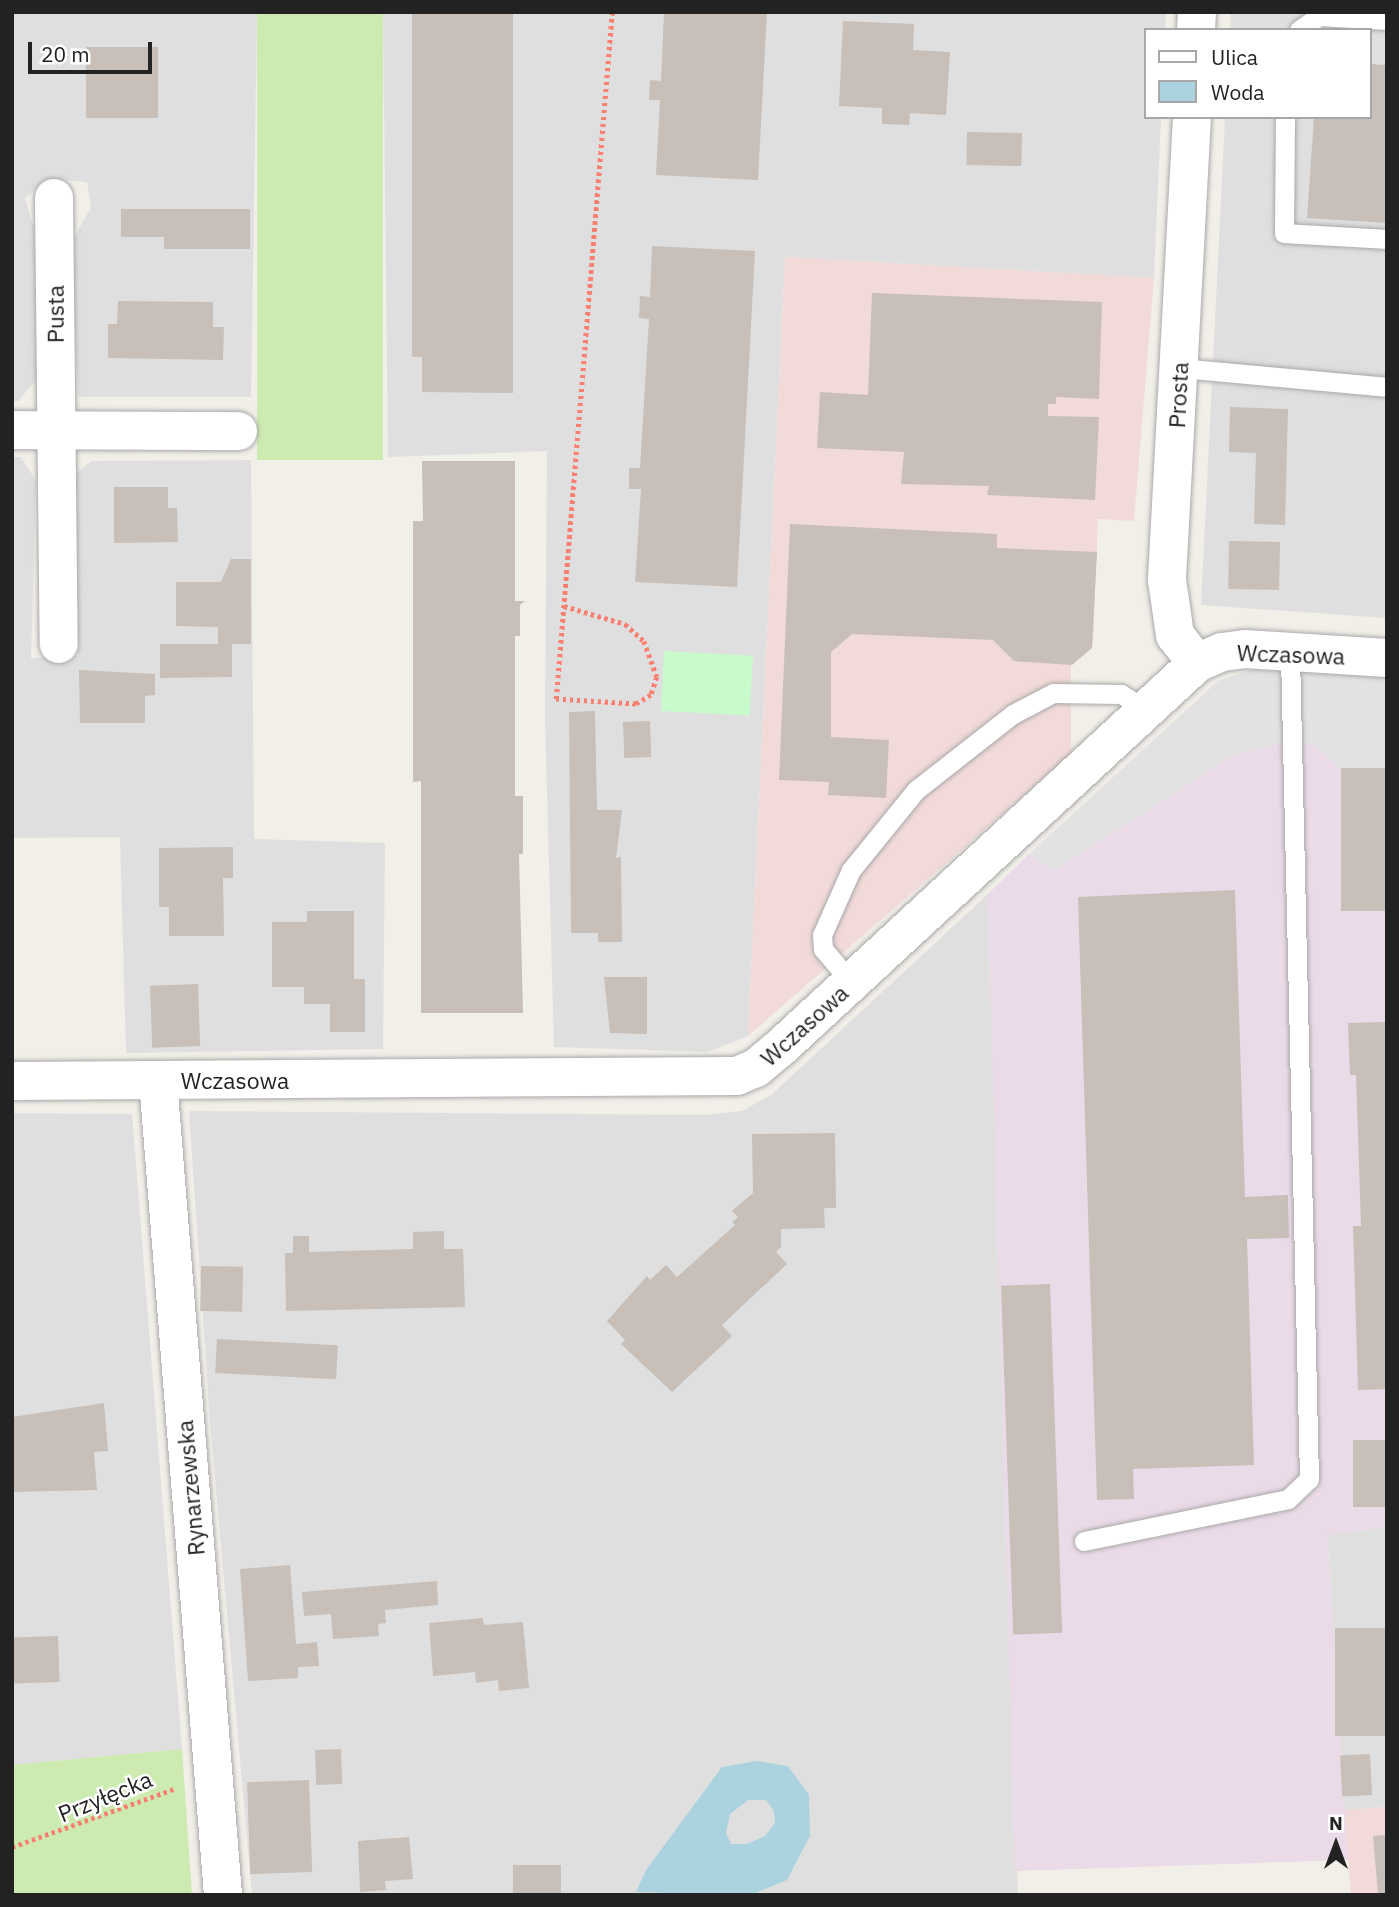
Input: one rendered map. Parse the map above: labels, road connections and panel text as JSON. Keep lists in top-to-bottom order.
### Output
{
  "streets": {
    "street": [
      "Pusta",
      "Prosta",
      "Wczasowa",
      "Rynarzewska"
    ],
    "path": ["Przyłęcka"]
  },
  "crossings": [
    ["Prosta", "Wczasowa"],
    ["Wczasowa", "Rynarzewska"],
    ["Rynarzewska", "Przyłęcka"]
  ],
  "legend": ["Ulica", "Woda"],
  "scale_bar": "20 m",
  "north": "top"
}
